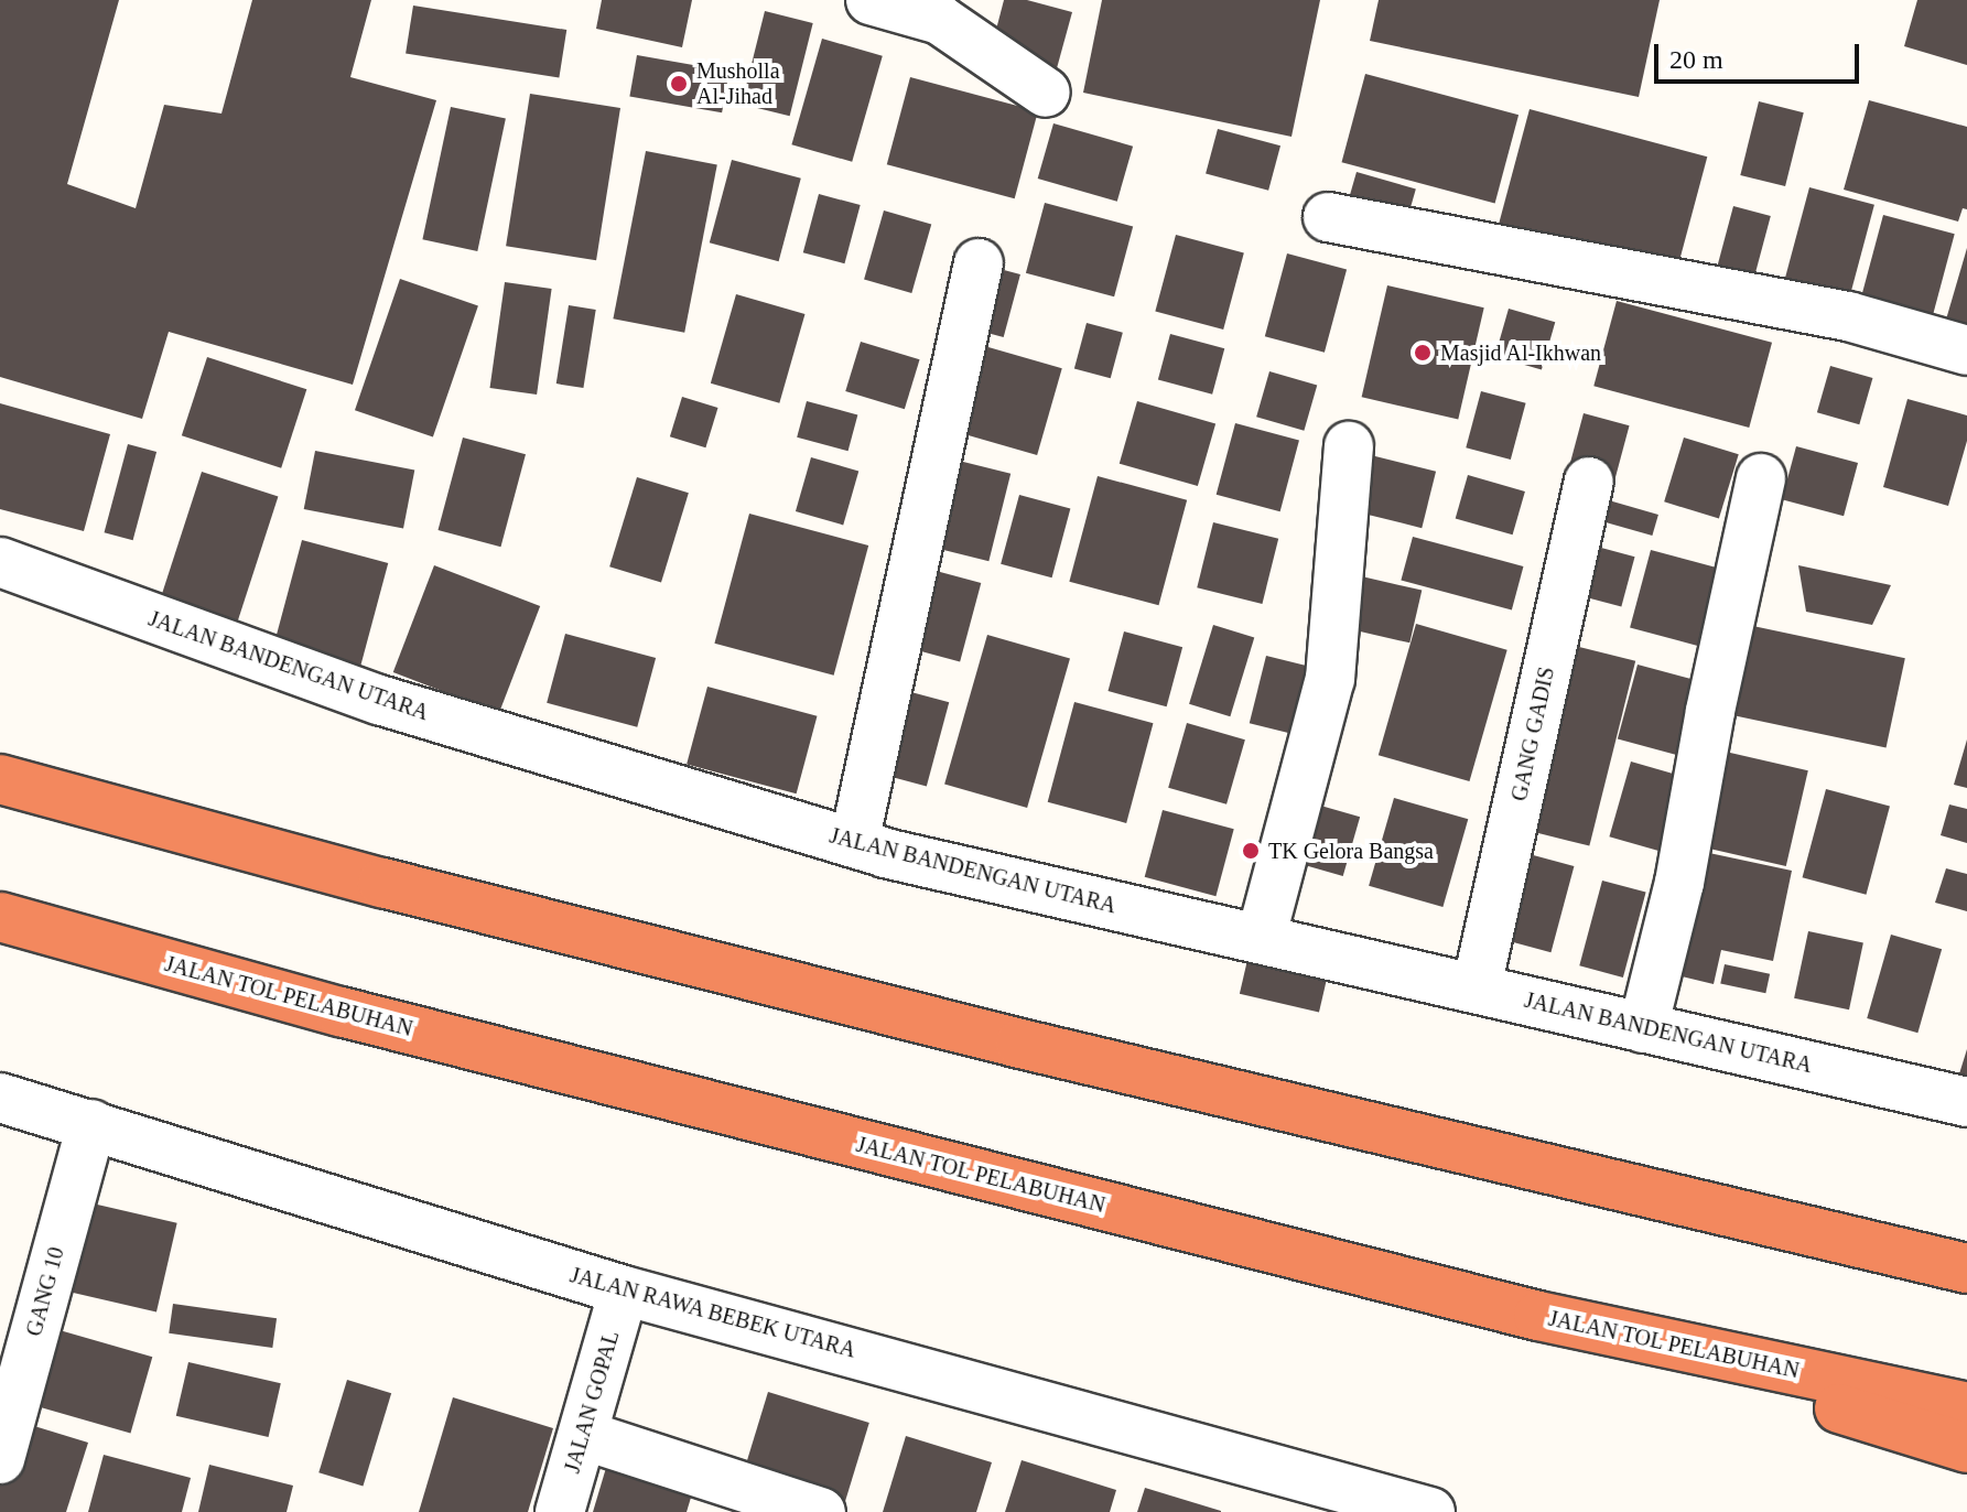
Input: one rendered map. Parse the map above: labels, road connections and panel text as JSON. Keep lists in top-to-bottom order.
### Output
{
  "streets": {
    "highway": ["JALAN TOL PELABUHAN"],
    "street": [
      "JALAN BANDENGAN UTARA",
      "GANG GADIS",
      "GANG 10",
      "JALAN RAWA BEBEK UTARA",
      "JALAN GOPAL"
    ]
  },
  "crossings": [
    ["JALAN BANDENGAN UTARA", "GANG GADIS"],
    ["GANG 10", "JALAN RAWA BEBEK UTARA"],
    ["JALAN RAWA BEBEK UTARA", "JALAN GOPAL"]
  ],
  "places": ["Musholla Al-Jihad", "Masjid Al-Ikhwan", "TK Gelora Bangsa"],
  "scale_bar": "20 m"
}
